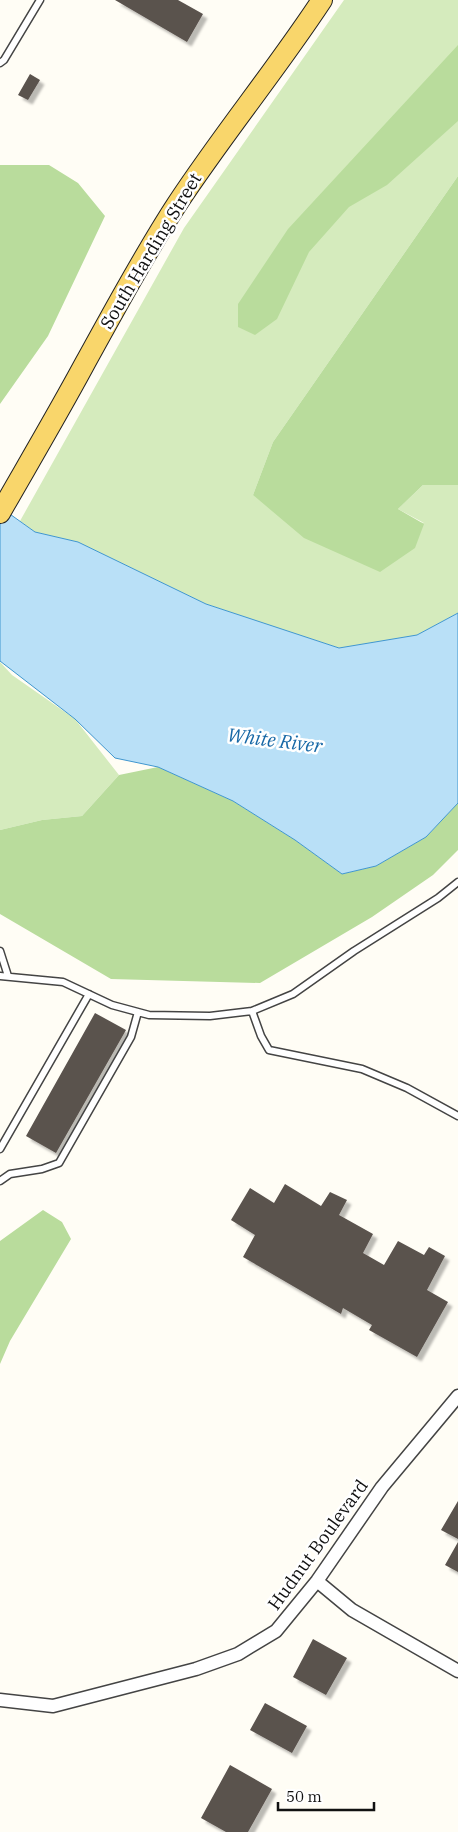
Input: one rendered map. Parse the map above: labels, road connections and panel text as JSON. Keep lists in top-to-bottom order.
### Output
{
  "streets": {
    "main road": ["South Harding Street"],
    "street": ["Hudnut Boulevard"]
  },
  "water": ["White River"],
  "scale_bar": "50 m"
}
